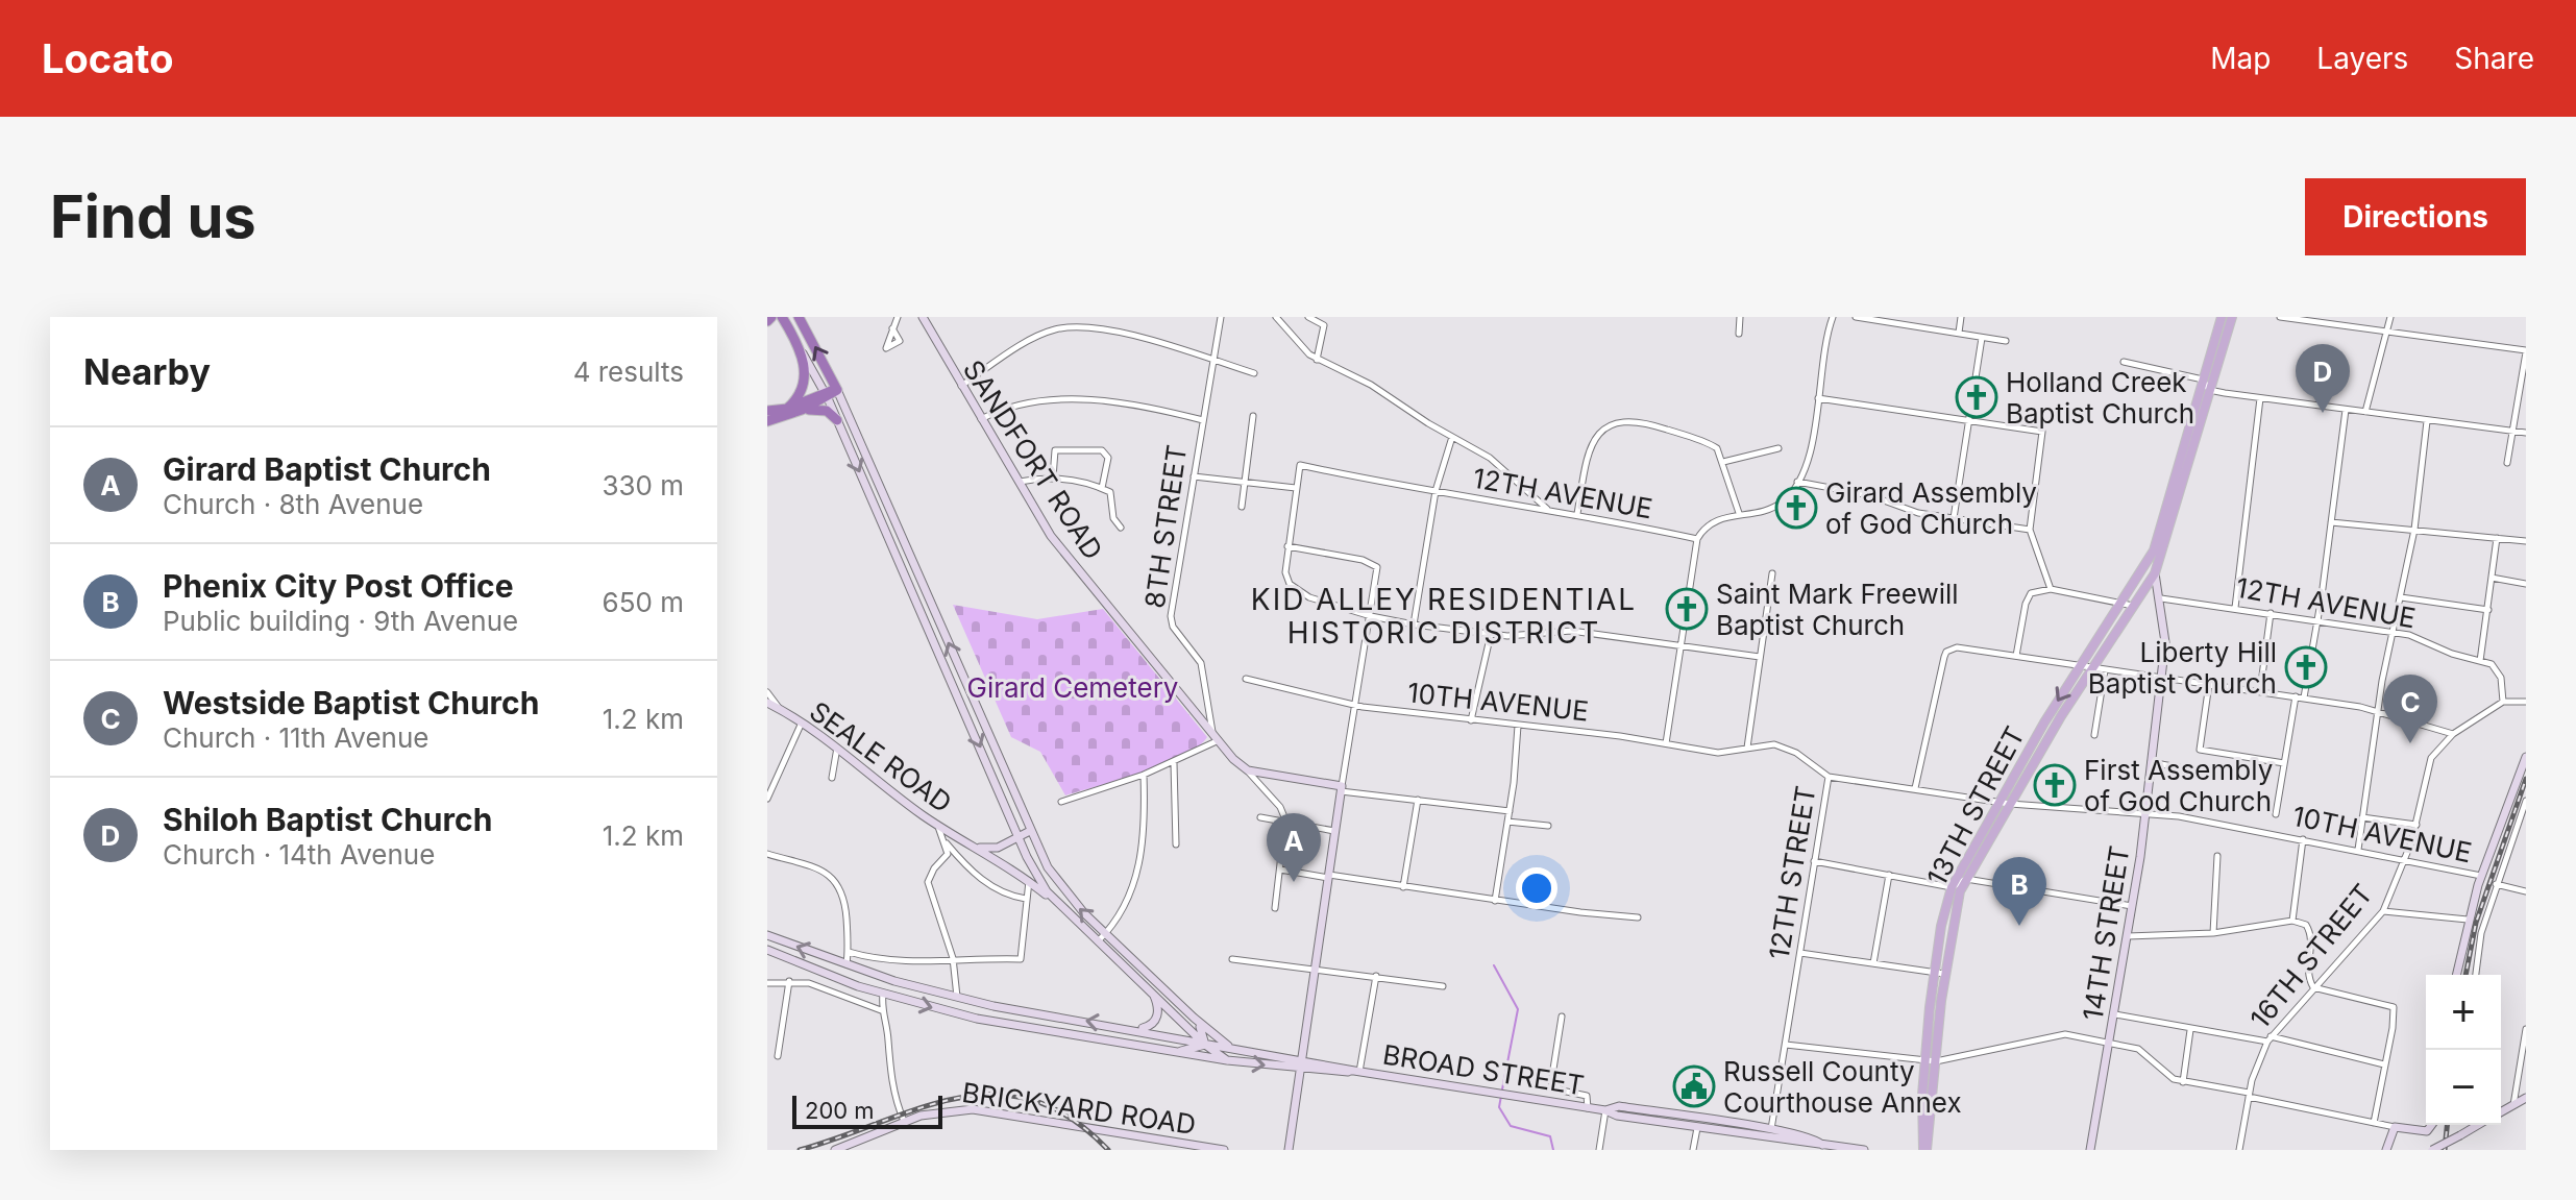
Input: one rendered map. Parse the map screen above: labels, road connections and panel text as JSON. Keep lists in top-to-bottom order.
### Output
{
  "streets": {
    "main road": [
      "SANDFORT ROAD",
      "SEALE ROAD",
      "13TH STREET",
      "14TH STREET",
      "BROAD STREET",
      "BRICKYARD ROAD"
    ],
    "street": [
      "12TH AVENUE",
      "8TH STREET",
      "10TH AVENUE",
      "12TH STREET",
      "16TH STREET"
    ]
  },
  "crossings": [
    ["SANDFORT ROAD", "8TH STREET"],
    ["12TH AVENUE", "14TH STREET"],
    ["10TH AVENUE", "13TH STREET"],
    ["10TH AVENUE", "12TH STREET"],
    ["10TH AVENUE", "14TH STREET"],
    ["10TH AVENUE", "16TH STREET"],
    ["12TH STREET", "BROAD STREET"]
  ],
  "districts": ["KID ALLEY RESIDENTIAL HISTORIC DISTRICT"],
  "parks": ["Girard Cemetery"],
  "places": {
    "church": [
      "Holland Creek Baptist Church",
      "Girard Assembly of God Church",
      "Saint Mark Freewill Baptist Church",
      "Liberty Hill Baptist Church",
      "First Assembly of God Church"
    ],
    "public building": ["Russell County Courthouse Annex"]
  },
  "scale_bar": "200 m",
  "page": {
    "header": "Locato",
    "nav": ["Map", "Layers", "Share"],
    "buttons": "Directions",
    "title": "Find us",
    "heading": ["Nearby", "4 results"],
    "pins": [
      "D",
      "C",
      "A",
      "B"
    ],
    "list": [
      {
        "mark": "A",
        "name": "Girard Baptist Church",
        "note": "Church · 8th Avenue",
        "value": "330 m"
      },
      {
        "mark": "B",
        "name": "Phenix City Post Office",
        "note": "Public building · 9th Avenue",
        "value": "650 m"
      },
      {
        "mark": "C",
        "name": "Westside Baptist Church",
        "note": "Church · 11th Avenue",
        "value": "1.2 km"
      },
      {
        "mark": "D",
        "name": "Shiloh Baptist Church",
        "note": "Church · 14th Avenue",
        "value": "1.2 km"
      }
    ],
    "map_buttons": ["+", "−"],
    "scale": "200 m"
  }
}
